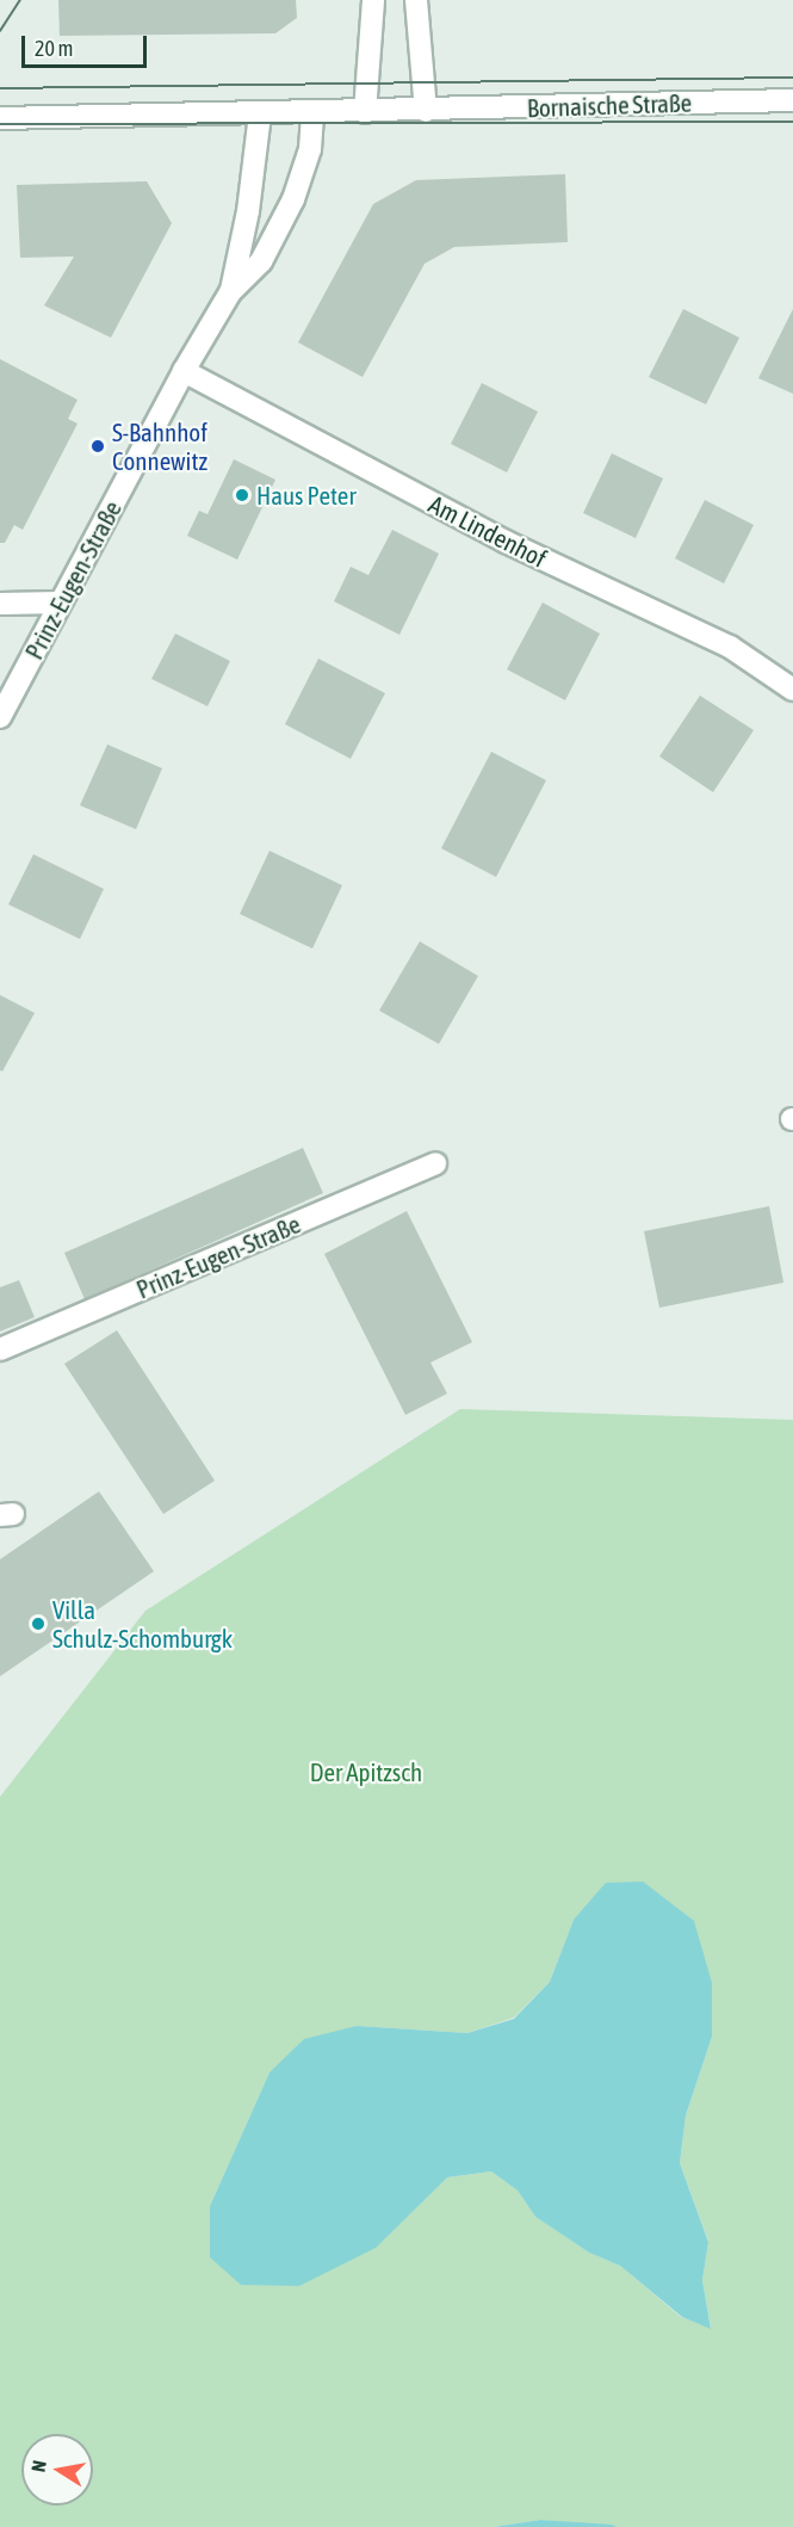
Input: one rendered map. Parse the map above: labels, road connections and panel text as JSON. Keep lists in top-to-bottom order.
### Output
{
  "streets": {
    "street": ["Bornaische Straße", "Am Lindenhof", "Prinz-Eugen-Straße"]
  },
  "crossings": [
    ["Bornaische Straße", "Prinz-Eugen-Straße"],
    ["Am Lindenhof", "Prinz-Eugen-Straße"]
  ],
  "parks": ["Der Apitzsch"],
  "places": ["S-Bahnhof Connewitz", "Haus Peter", "Villa Schulz-Schomburgk"],
  "scale_bar": "20 m",
  "north": "left"
}
